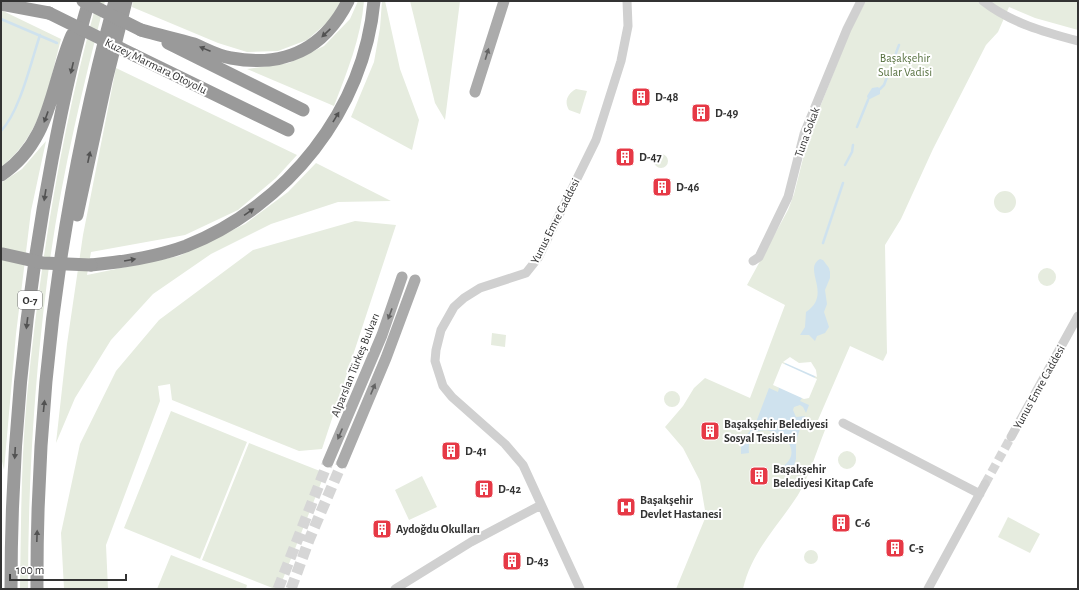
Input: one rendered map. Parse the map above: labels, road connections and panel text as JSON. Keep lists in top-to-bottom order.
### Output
{
  "streets": {
    "highway": ["Kuzey Marmara Otoyolu", "O-7"],
    "main road": ["Alparslan Türkeş Bulvarı"],
    "street": ["Tuna Sokak", "Yunus Emre Caddesi"]
  },
  "parks": ["Başakşehir Sular Vadisi"],
  "places": {
    "building": [
      "D-48",
      "D-49",
      "D-47",
      "D-46",
      "Başakşehir Belediyesi Sosyal Tesisleri",
      "D-41",
      "Başakşehir Belediyesi Kitap Cafe",
      "D-42",
      "C-6",
      "Aydoğdu Okulları",
      "C-5",
      "D-43"
    ],
    "hospital": ["Başakşehir Devlet Hastanesi"]
  },
  "scale_bar": "100 m"
}
